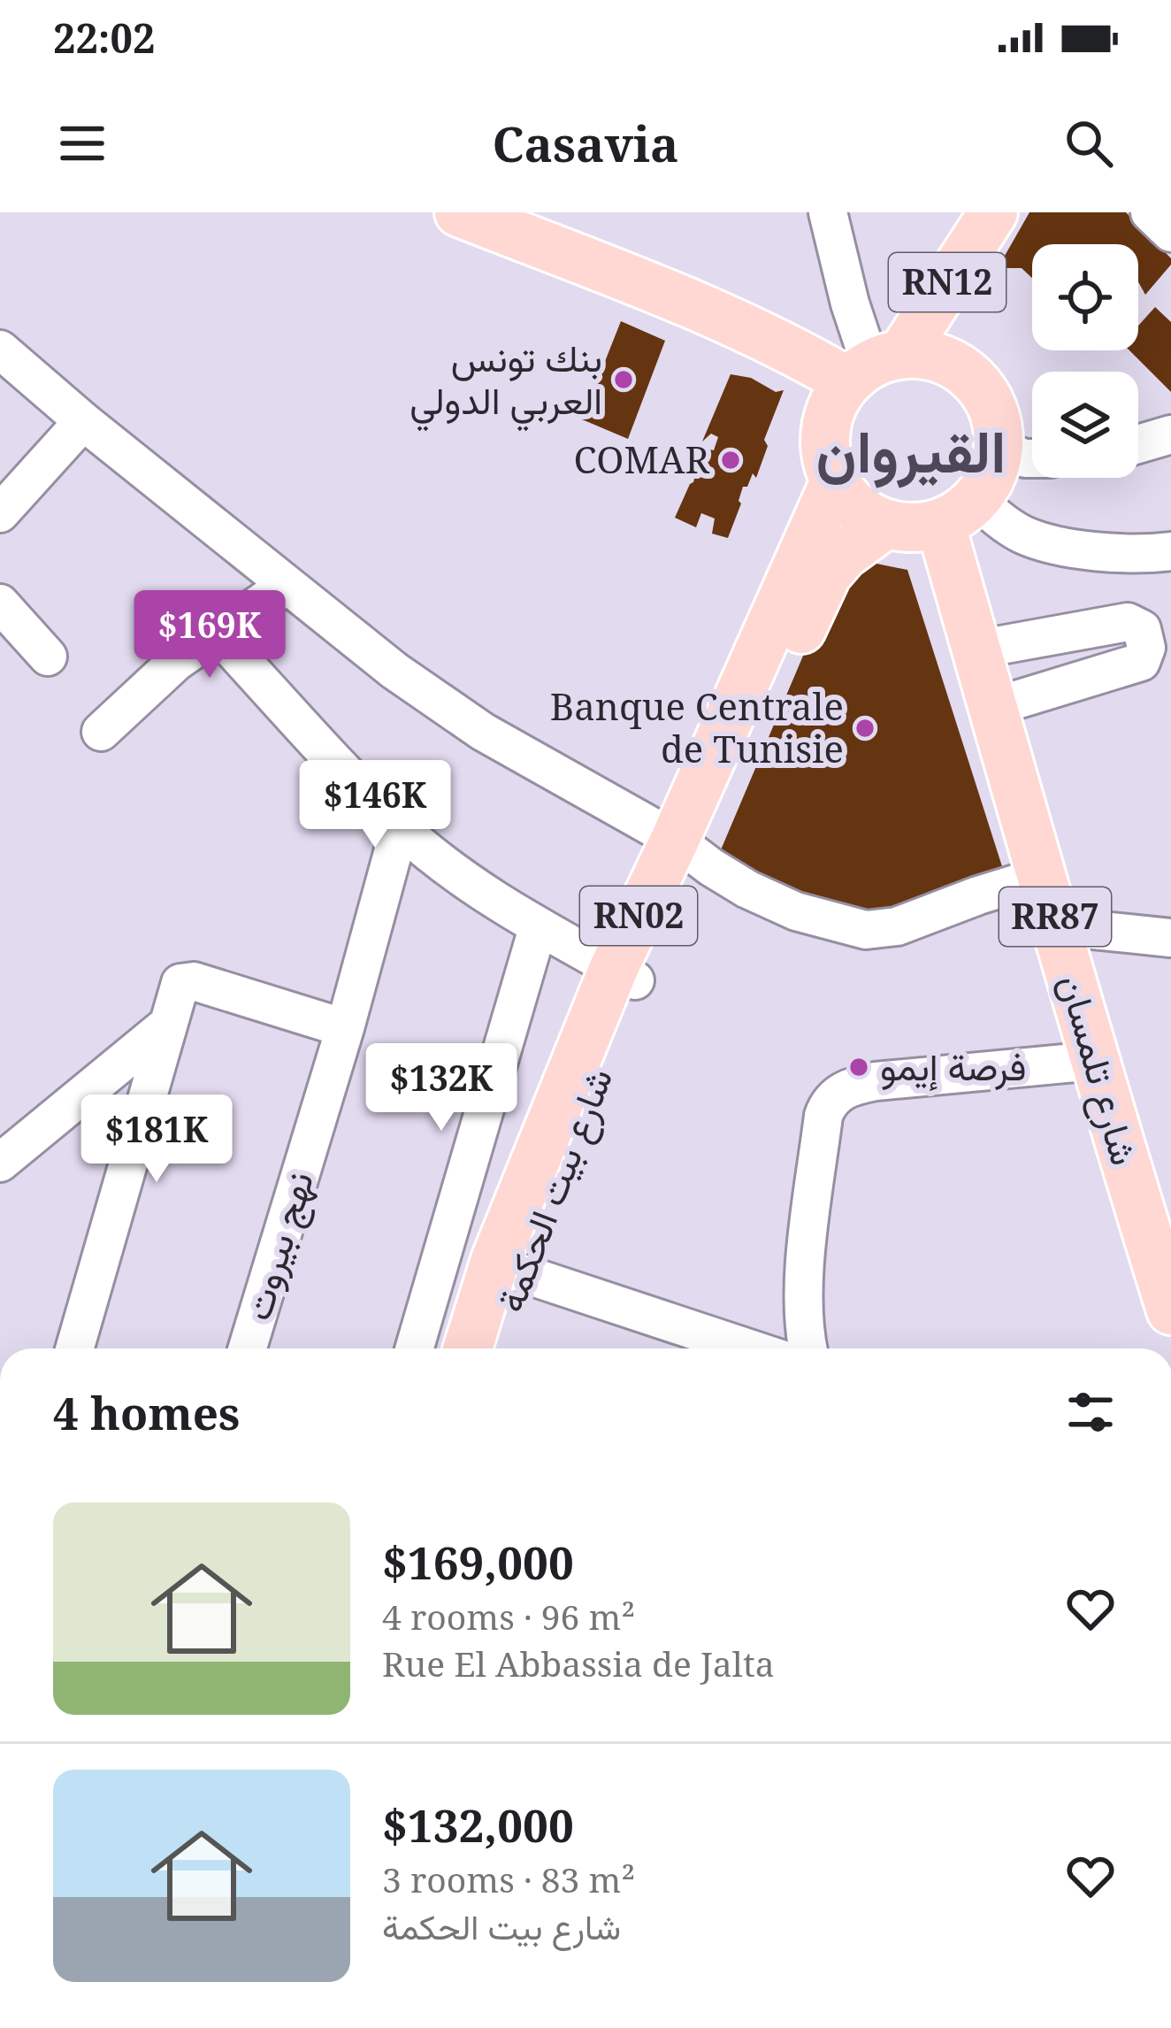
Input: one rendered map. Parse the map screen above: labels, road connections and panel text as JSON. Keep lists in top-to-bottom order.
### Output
{
  "streets": {
    "main road": [
      "RN12",
      "RN02",
      "RR87",
      "شارع تلمسان",
      "شارع بيت الحكمة"
    ],
    "street": ["نهج بيروت"]
  },
  "crossings": [
    ["RN12", "شارع تلمسان"],
    ["RN12", "شارع بيت الحكمة"],
    ["شارع تلمسان", "شارع بيت الحكمة"]
  ],
  "districts": ["القيروان"],
  "places": [
    "بنك تونس العربي الدولي",
    "COMAR",
    "Banque Centrale de Tunisie",
    "فرصة إيمو"
  ],
  "page": {
    "status": "22:02",
    "header": "Casavia",
    "price": [
      "$169K",
      "$146K",
      "$132K",
      "$181K"
    ],
    "heading": "4 homes",
    "list": [
      {
        "name": "$169,000",
        "note": "4 rooms · 96 m² · Rue El Abbassia de Jalta"
      },
      {
        "name": "$132,000",
        "note": "3 rooms · 83 m² · شارع بيت الحكمة"
      }
    ]
  }
}
